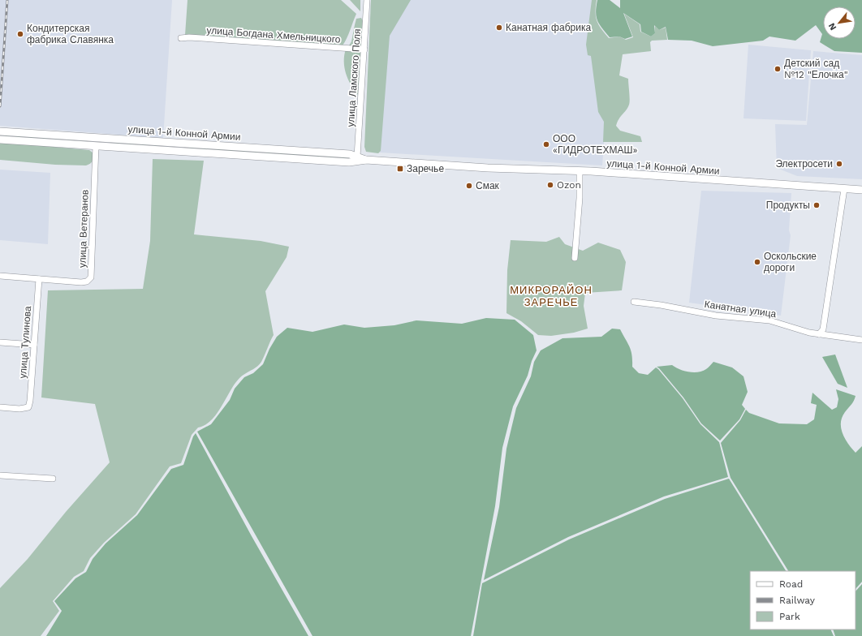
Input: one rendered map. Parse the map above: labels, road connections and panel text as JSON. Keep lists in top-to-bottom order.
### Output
{
  "streets": {
    "main road": ["улица 1-й Конной Армии"],
    "street": [
      "улица Богдана Хмельницкого",
      "улица Ламского Поля",
      "улица Ветеранов",
      "Канатная улица",
      "улица Тулинова"
    ]
  },
  "crossings": [
    ["улица Богдана Хмельницкого", "улица Ламского Поля"],
    ["улица Ламского Поля", "улица 1-й Конной Армии"],
    ["улица 1-й Конной Армии", "улица Ветеранов"],
    ["улица Ветеранов", "улица Тулинова"]
  ],
  "districts": ["МИКРОРАЙОН ЗАРЕЧЬЕ"],
  "places": {
    "other": [
      "Канатная фабрика",
      "Кондитерская фабрика Славянка",
      "Детский сад №12 \"Елочка\"",
      "ООО «ГИДРОТЕХМАШ»",
      "Электросети",
      "Ozon",
      "Смак",
      "Продукты",
      "Оскольские дороги"
    ],
    "transit": ["Заречье"]
  },
  "legend": ["Road", "Railway", "Park"],
  "north": "bottom left"
}
